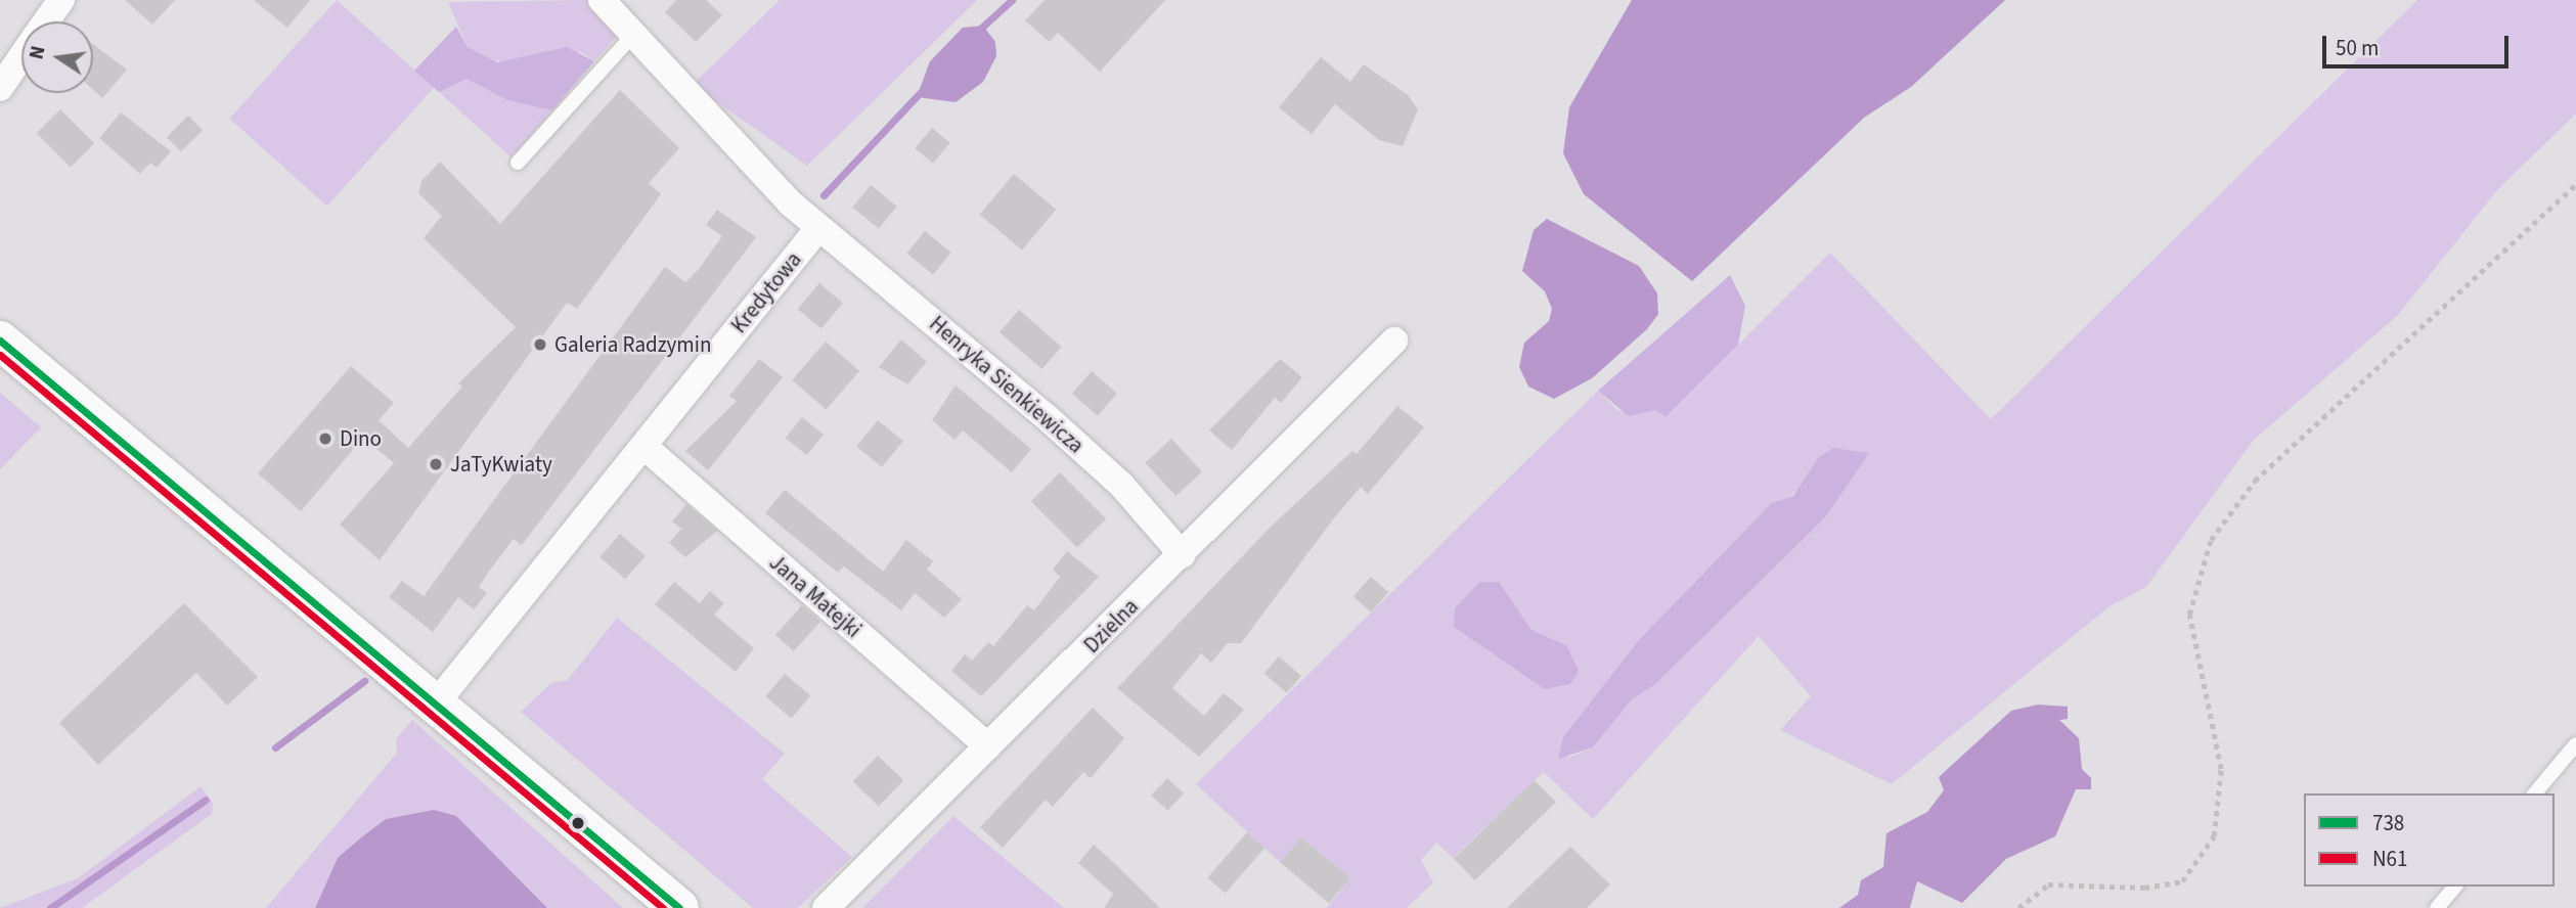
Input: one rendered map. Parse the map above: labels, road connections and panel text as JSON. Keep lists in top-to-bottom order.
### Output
{
  "streets": {
    "street": [
      "Kredytowa",
      "Henryka Sienkiewicza",
      "Jana Matejki",
      "Dzielna"
    ]
  },
  "crossings": [
    ["Kredytowa", "Henryka Sienkiewicza"],
    ["Kredytowa", "Jana Matejki"],
    ["Henryka Sienkiewicza", "Dzielna"],
    ["Jana Matejki", "Dzielna"]
  ],
  "places": ["Galeria Radzymin", "Dino", "JaTyKwiaty"],
  "lines": ["transit line 738", "transit line N61"],
  "legend": ["738", "N61"],
  "scale_bar": "50 m",
  "north": "left"
}
